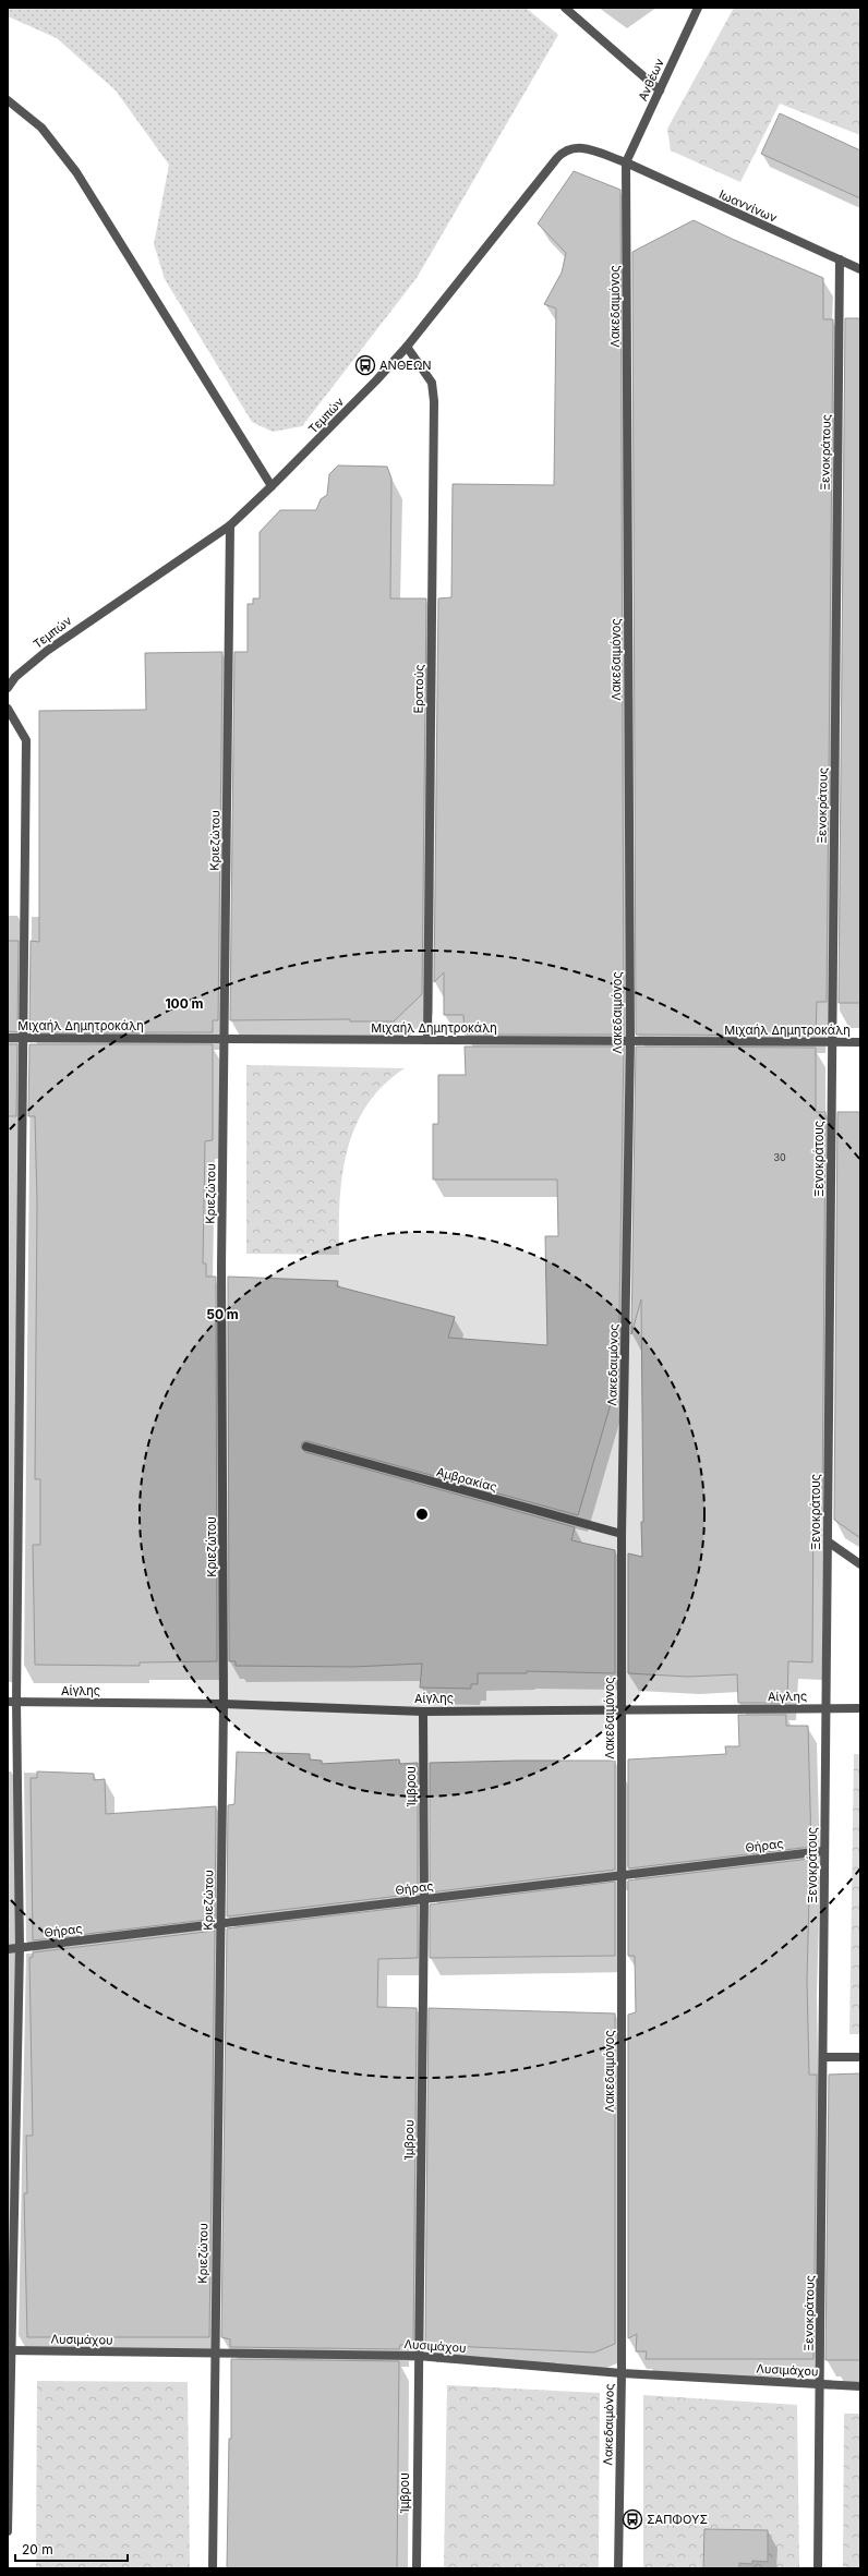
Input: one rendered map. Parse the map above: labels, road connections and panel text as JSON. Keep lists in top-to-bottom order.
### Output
{
  "streets": {
    "street": [
      "Ανθέων",
      "Ιωαννίνων",
      "Λακεδαιμόνος",
      "Τεμπών",
      "Ξενοκράτους",
      "Ερατούς",
      "Κριεζώτου",
      "Μιχαήλ Δημητροκάλη",
      "Αμβρακίας",
      "Αίγλης",
      "Ίμβρου",
      "Θήρας",
      "Λυσιμάχου"
    ]
  },
  "crossings": [
    ["Ανθέων", "Ιωαννίνων"],
    ["Ανθέων", "Λακεδαιμόνος"],
    ["Ανθέων", "Τεμπών"],
    ["Ιωαννίνων", "Λακεδαιμόνος"],
    ["Ιωαννίνων", "Τεμπών"],
    ["Ιωαννίνων", "Ξενοκράτους"],
    ["Λακεδαιμόνος", "Τεμπών"],
    ["Λακεδαιμόνος", "Μιχαήλ Δημητροκάλη"],
    ["Λακεδαιμόνος", "Αμβρακίας"],
    ["Λακεδαιμόνος", "Αίγλης"],
    ["Λακεδαιμόνος", "Θήρας"],
    ["Λακεδαιμόνος", "Λυσιμάχου"],
    ["Τεμπών", "Ερατούς"],
    ["Τεμπών", "Κριεζώτου"],
    ["Ξενοκράτους", "Μιχαήλ Δημητροκάλη"],
    ["Ξενοκράτους", "Αίγλης"],
    ["Ξενοκράτους", "Θήρας"],
    ["Ξενοκράτους", "Λυσιμάχου"],
    ["Ερατούς", "Μιχαήλ Δημητροκάλη"],
    ["Κριεζώτου", "Μιχαήλ Δημητροκάλη"],
    ["Κριεζώτου", "Αίγλης"],
    ["Κριεζώτου", "Θήρας"],
    ["Κριεζώτου", "Λυσιμάχου"],
    ["Αίγλης", "Ίμβρου"],
    ["Ίμβρου", "Θήρας"],
    ["Ίμβρου", "Λυσιμάχου"]
  ],
  "places": {
    "bus stop": ["ΑΝΘΕΩΝ", "ΣΑΠΦΟΥΣ"]
  },
  "house_numbers": ["30"],
  "scale_bar": "20 m",
  "rings": ["100 m", "50 m"]
}
